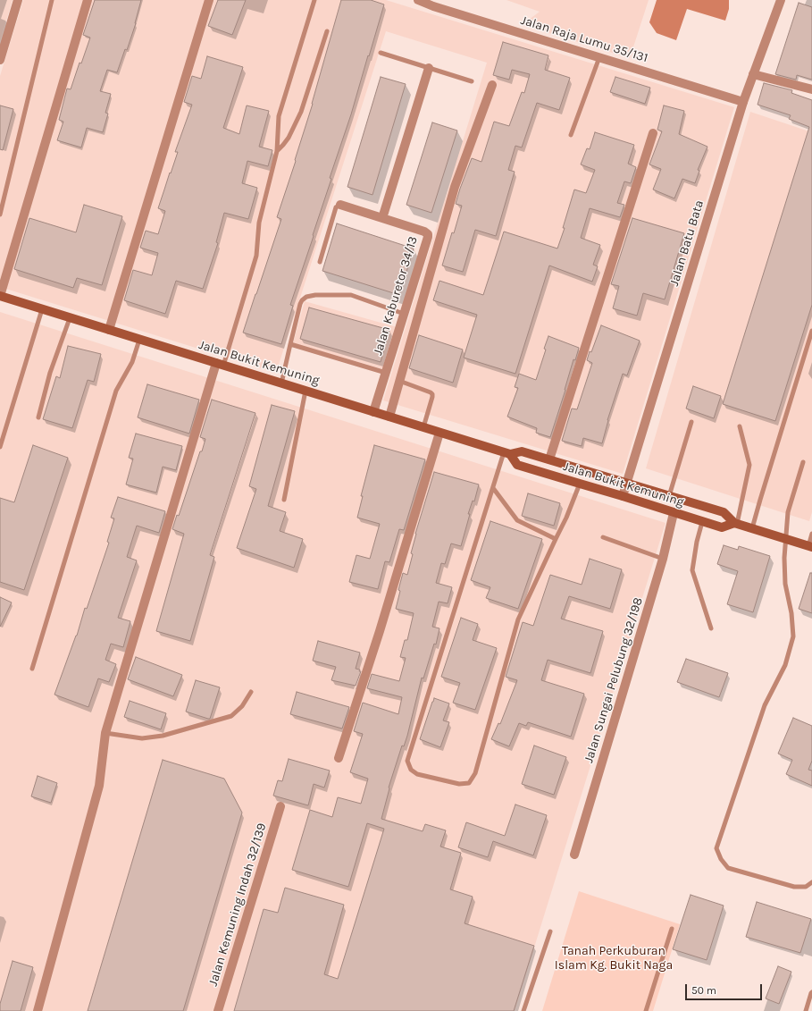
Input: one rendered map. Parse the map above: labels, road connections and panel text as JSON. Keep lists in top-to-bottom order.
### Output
{
  "streets": {
    "main road": ["Jalan Bukit Kemuning"],
    "street": [
      "Jalan Raja Lumu 35/131",
      "Jalan Batu Bata",
      "Jalan Kaburetor 34/13",
      "Jalan Sungai Pelubung 32/198",
      "Jalan Kemuning Indah 32/139"
    ]
  },
  "crossings": [
    ["Jalan Raja Lumu 35/131", "Jalan Batu Bata"],
    ["Jalan Batu Bata", "Jalan Bukit Kemuning"],
    ["Jalan Kaburetor 34/13", "Jalan Bukit Kemuning"],
    ["Jalan Bukit Kemuning", "Jalan Sungai Pelubung 32/198"]
  ],
  "parks": ["Tanah Perkuburan Islam Kg. Bukit Naga"],
  "scale_bar": "50 m"
}
